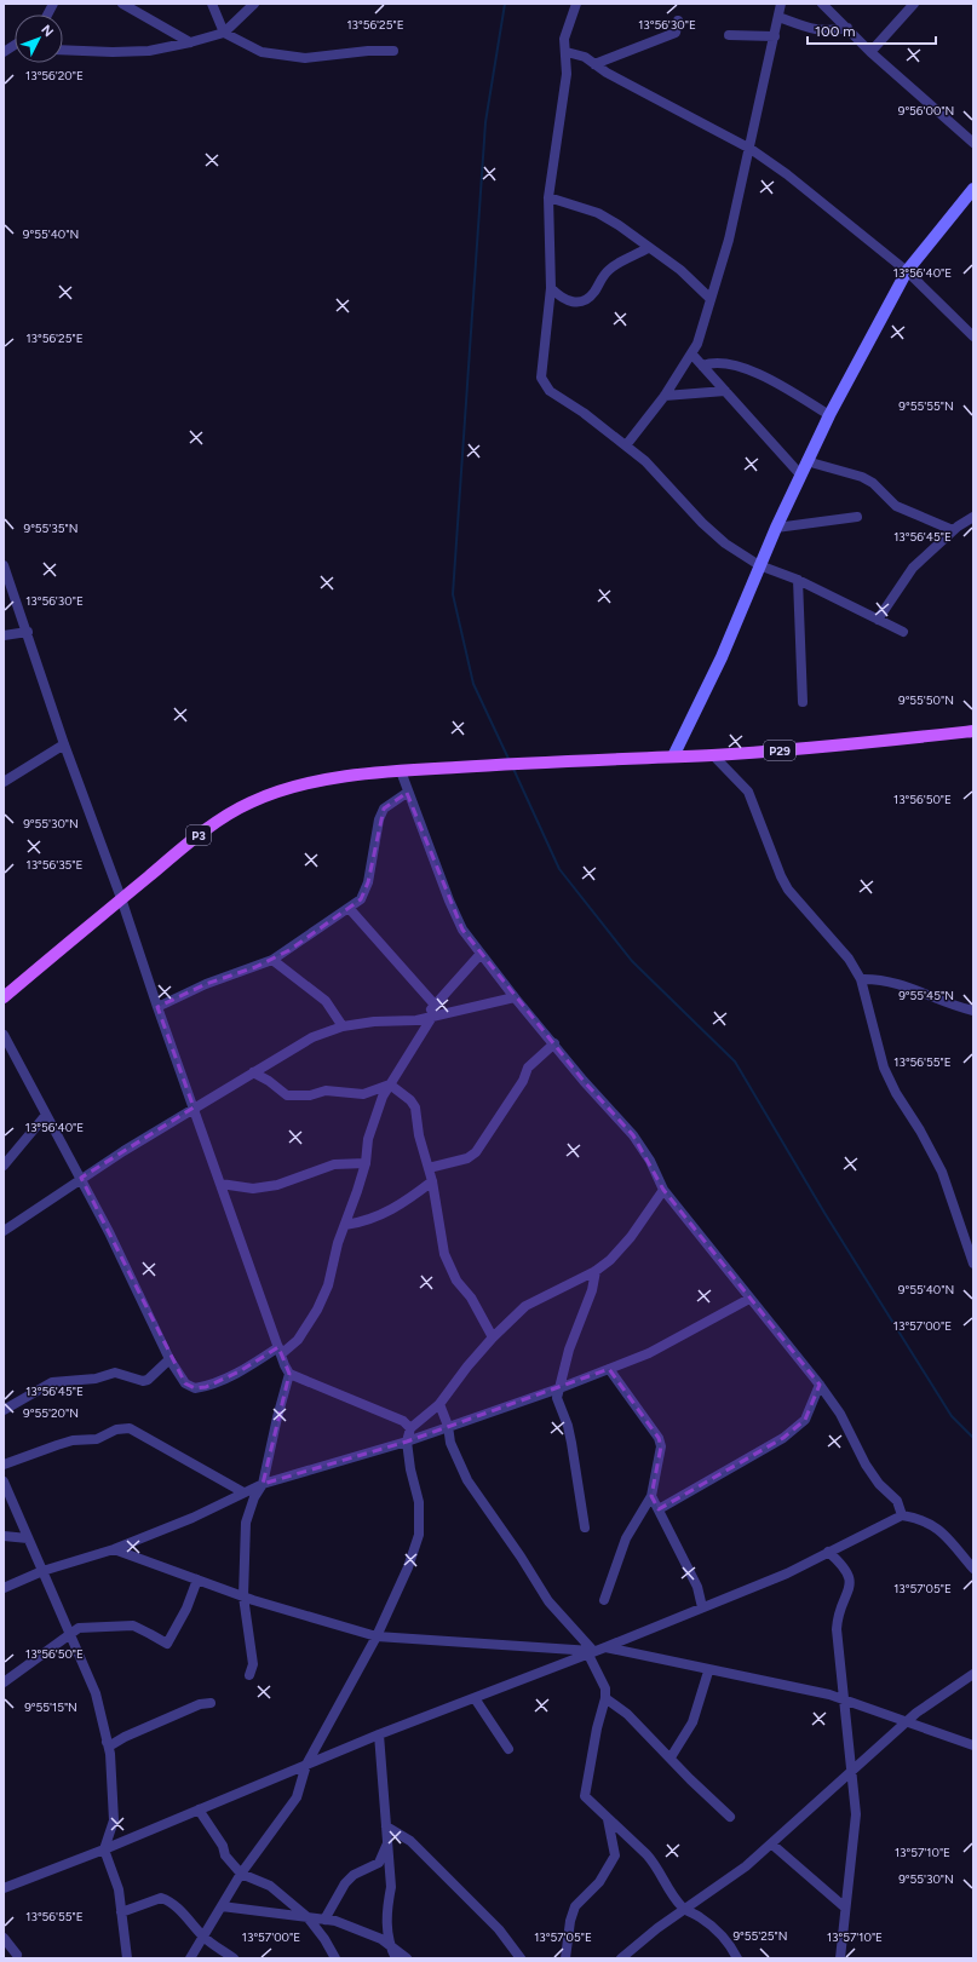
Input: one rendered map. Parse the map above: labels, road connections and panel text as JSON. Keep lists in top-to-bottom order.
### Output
{
  "streets": {
    "main road": ["P29", "P3"]
  },
  "crossings": [
    ["P29", "P3"]
  ],
  "scale_bar": "100 m",
  "north": "top right",
  "coordinates": [
    "13°56'25\"E",
    "13°56'30\"E",
    "13°56'20\"E",
    "9°56'00\"N",
    "9°55'40\"N",
    "13°56'40\"E",
    "9°55'55\"N",
    "9°55'35\"N",
    "13°56'45\"E",
    "9°55'50\"N",
    "13°56'50\"E",
    "9°55'30\"N",
    "13°56'35\"E",
    "9°55'45\"N",
    "13°56'55\"E",
    "13°57'00\"E",
    "9°55'20\"N",
    "13°57'05\"E",
    "9°55'15\"N",
    "13°57'10\"E",
    "9°55'25\"N"
  ]
}
